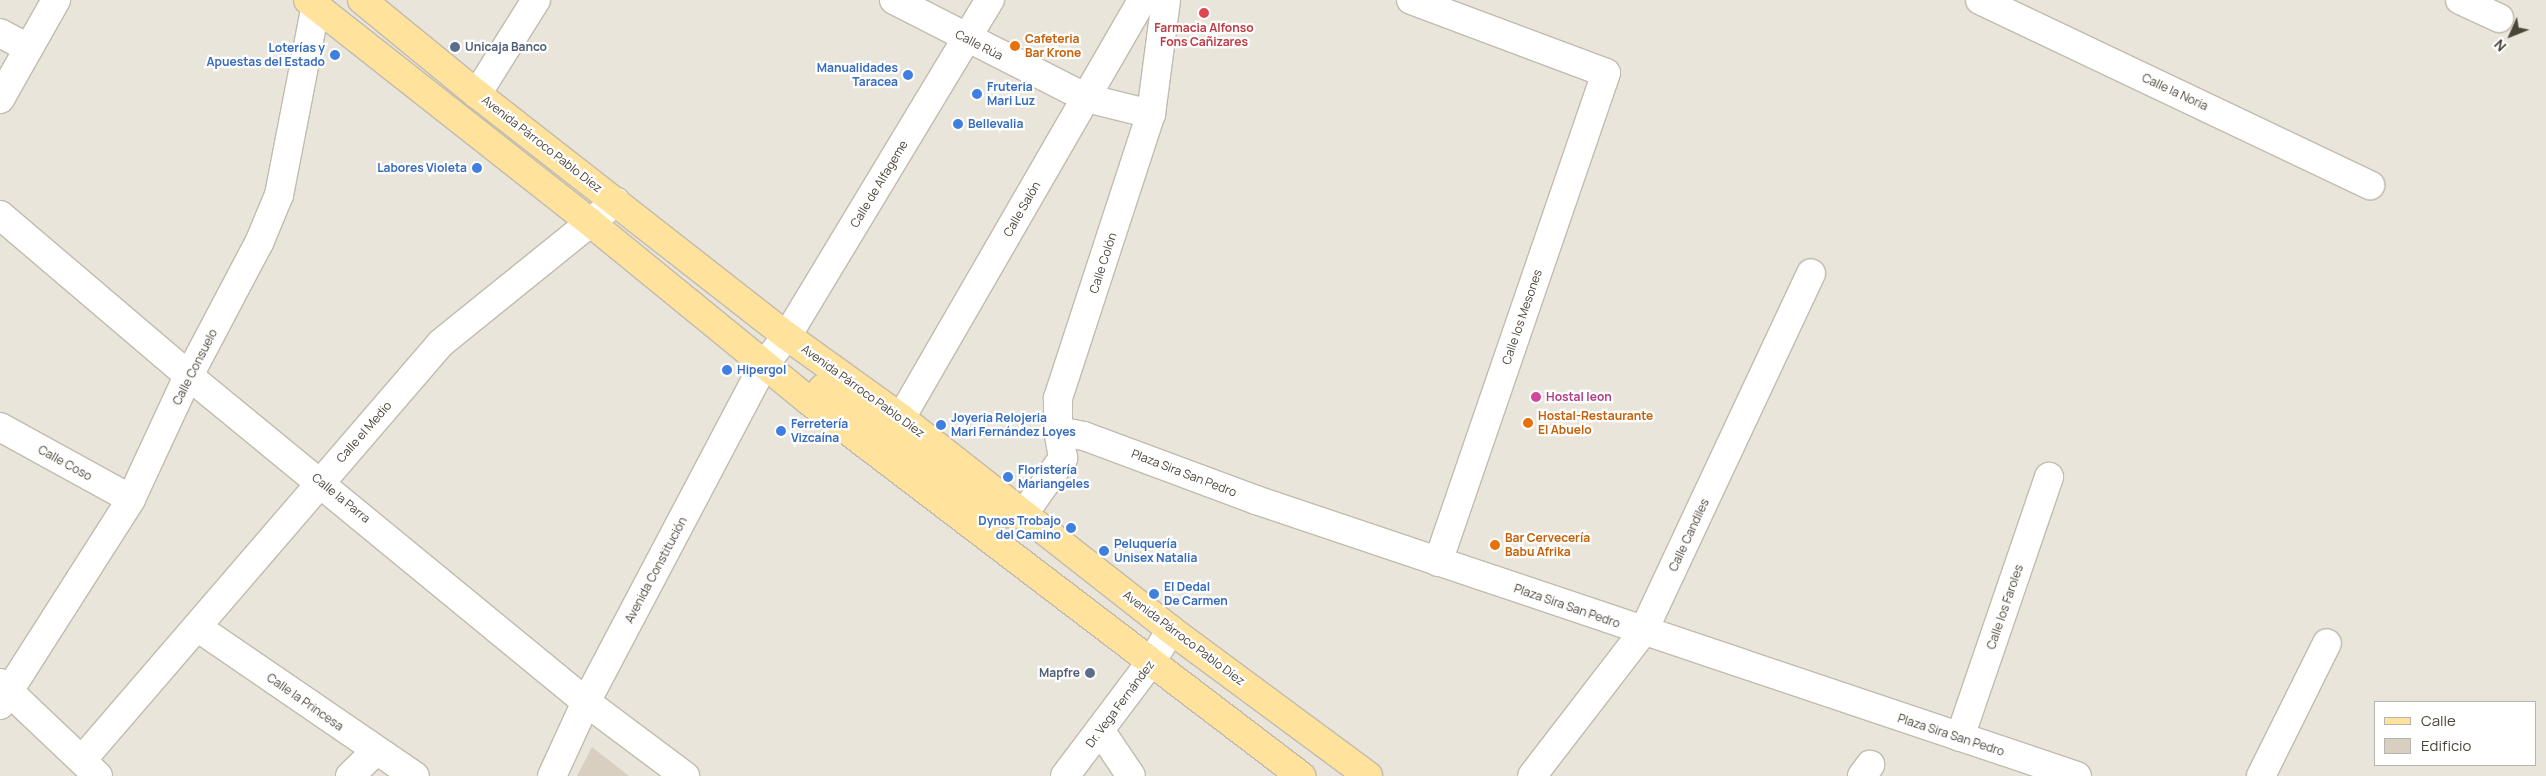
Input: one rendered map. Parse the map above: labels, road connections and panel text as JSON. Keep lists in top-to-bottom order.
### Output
{
  "streets": {
    "main road": ["Avenida Párroco Pablo Díez"],
    "street": [
      "Calle Rúa",
      "Calle la Noria",
      "Calle de Alfageme",
      "Calle Salón",
      "Calle Colón",
      "Calle los Mesones",
      "Calle Consuelo",
      "Calle el Medio",
      "Calle Coso",
      "Plaza Sira San Pedro",
      "Calle la Parra",
      "Calle Candiles",
      "Avenida Constitución",
      "Calle los Faroles",
      "Calle la Princesa",
      "Dr. Vega Fernández"
    ]
  },
  "crossings": [
    ["Calle Rúa", "Calle de Alfageme"],
    ["Calle Rúa", "Calle Salón"],
    ["Calle Rúa", "Calle Colón"],
    ["Avenida Párroco Pablo Díez", "Calle de Alfageme"],
    ["Avenida Párroco Pablo Díez", "Calle Salón"],
    ["Avenida Párroco Pablo Díez", "Calle Colón"],
    ["Avenida Párroco Pablo Díez", "Calle el Medio"],
    ["Avenida Párroco Pablo Díez", "Dr. Vega Fernández"],
    ["Calle de Alfageme", "Avenida Constitución"],
    ["Calle Colón", "Plaza Sira San Pedro"],
    ["Calle los Mesones", "Plaza Sira San Pedro"],
    ["Calle Consuelo", "Calle Coso"],
    ["Calle Consuelo", "Calle la Parra"],
    ["Calle el Medio", "Calle la Parra"],
    ["Calle el Medio", "Calle la Princesa"],
    ["Plaza Sira San Pedro", "Calle Candiles"],
    ["Plaza Sira San Pedro", "Calle los Faroles"],
    ["Calle la Parra", "Avenida Constitución"]
  ],
  "places": [
    "Farmacia Alfonso Fons Cañizares",
    "Cafeteria Bar Krone",
    "Unicaja Banco",
    "Loterías y Apuestas del Estado",
    "Manualidades Taracea",
    "Fruteria Mari Luz",
    "Bellevalia",
    "Labores Violeta",
    "Hipergol",
    "Hostal leon",
    "Hostal-Restaurante El Abuelo",
    "Joyeria Relojeria Mari Fernández Loyes",
    "Ferretería Vizcaína",
    "Floristería Mariangeles",
    "Dynos Trobajo del Camino",
    "Bar Cervecería Babu Afrika",
    "Peluquería Unisex Natalia",
    "El Dedal De Carmen",
    "Mapfre"
  ],
  "legend": ["Calle", "Edificio"],
  "north": "bottom left"
}
